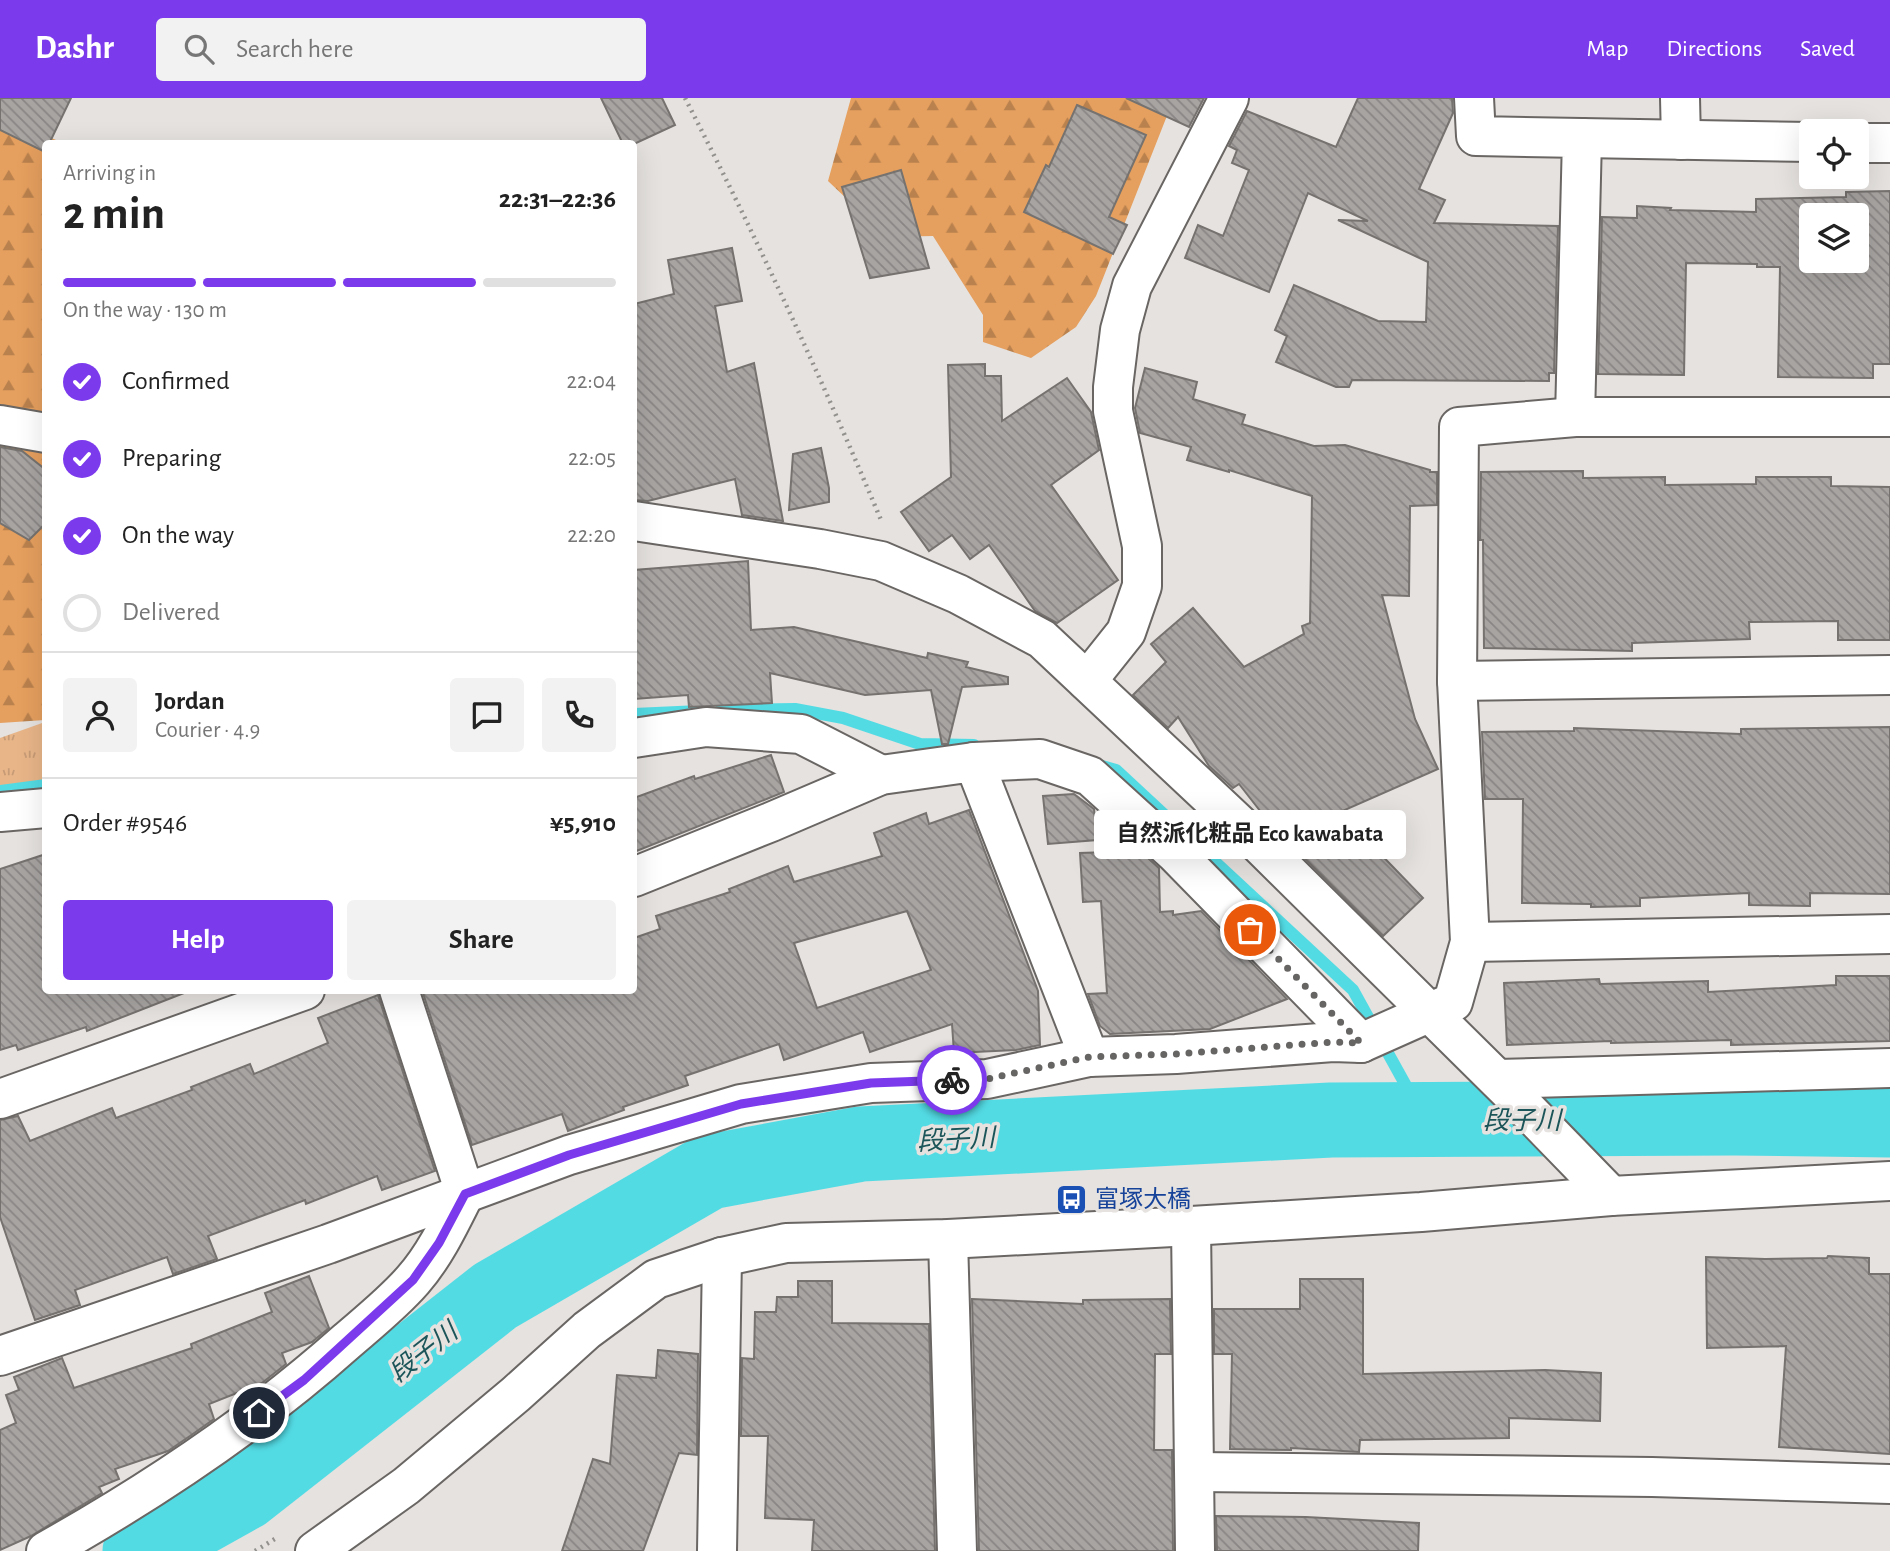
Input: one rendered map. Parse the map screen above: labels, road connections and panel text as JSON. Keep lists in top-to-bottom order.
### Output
{
  "water": ["段子川"],
  "places": {
    "other": ["自然派化粧品 Eco kawabata"],
    "bus stop": ["富塚大橋"]
  },
  "page": {
    "header": "Dashr",
    "search": "Search here",
    "nav": ["Map", "Directions", "Saved"],
    "heading": ["2 min", "Arriving in", "22:31–22:36"],
    "panel": [
      "Jordan",
      "Courier · 4.9",
      "Order #9546",
      "¥5,910"
    ],
    "bar": "On the way · 130 m",
    "list": [
      ["Confirmed", "22:04"],
      ["Preparing", "22:05"],
      ["On the way", "22:20"],
      "Delivered"
    ],
    "bubble": "自然派化粧品 Eco kawabata",
    "buttons": ["Help", "Share"]
  }
}
